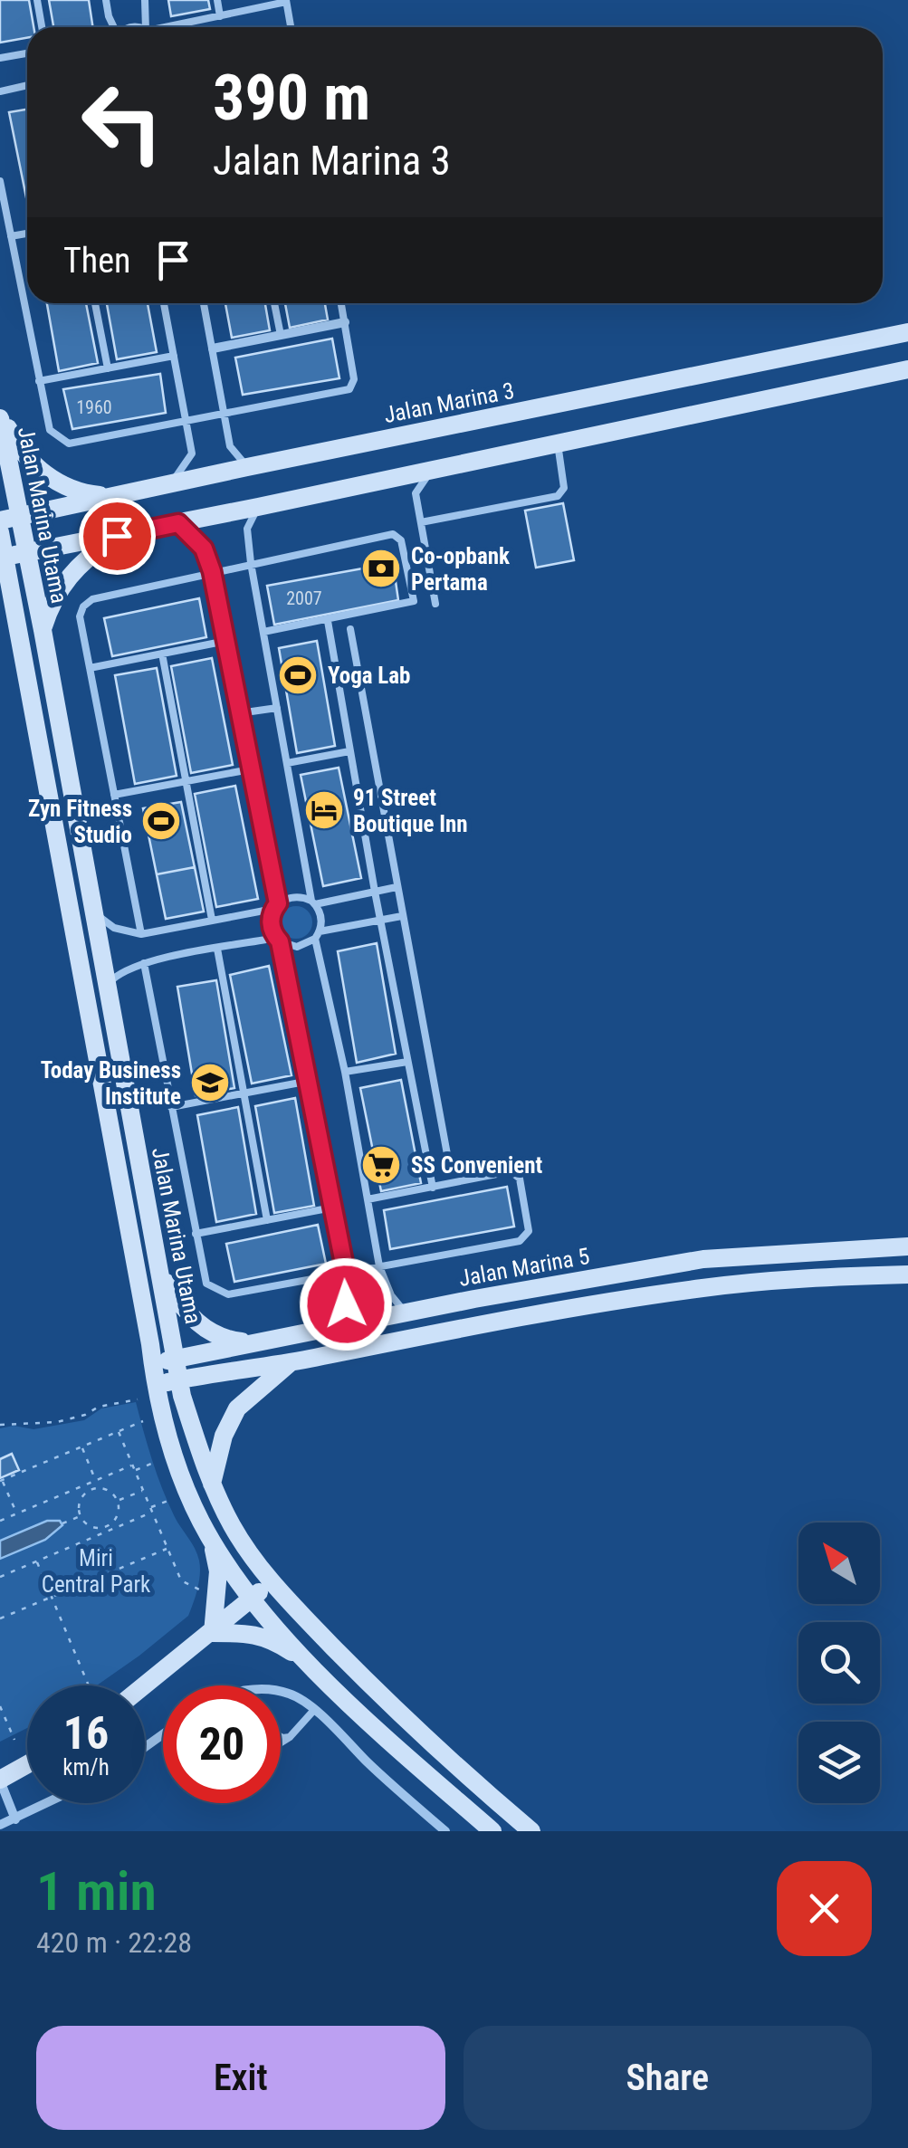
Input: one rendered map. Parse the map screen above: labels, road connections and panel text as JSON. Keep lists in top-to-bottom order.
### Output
{
  "streets": {
    "main road": ["Jalan Marina 3", "Jalan Marina Utama", "Jalan Marina 5"]
  },
  "crossings": [
    ["Jalan Marina 3", "Jalan Marina Utama"],
    ["Jalan Marina Utama", "Jalan Marina 5"]
  ],
  "parks": ["Miri Central Park"],
  "places": {
    "bank": ["Co-opbank Pertama"],
    "sports": ["Yoga Lab", "Zyn Fitness Studio"],
    "hotel": ["91 Street Boutique Inn"],
    "school or university": ["Today Business Institute"],
    "supermarket": ["SS Convenient"]
  },
  "house_numbers": ["1960", "2007"],
  "north": "top left",
  "page": {
    "turn": ["390 m", "Jalan Marina 3"],
    "then": "Then",
    "speed": "16 km/h",
    "limit": "20",
    "heading": ["1 min", "420 m · 22:28"],
    "buttons": ["Exit", "Share"]
  }
}
